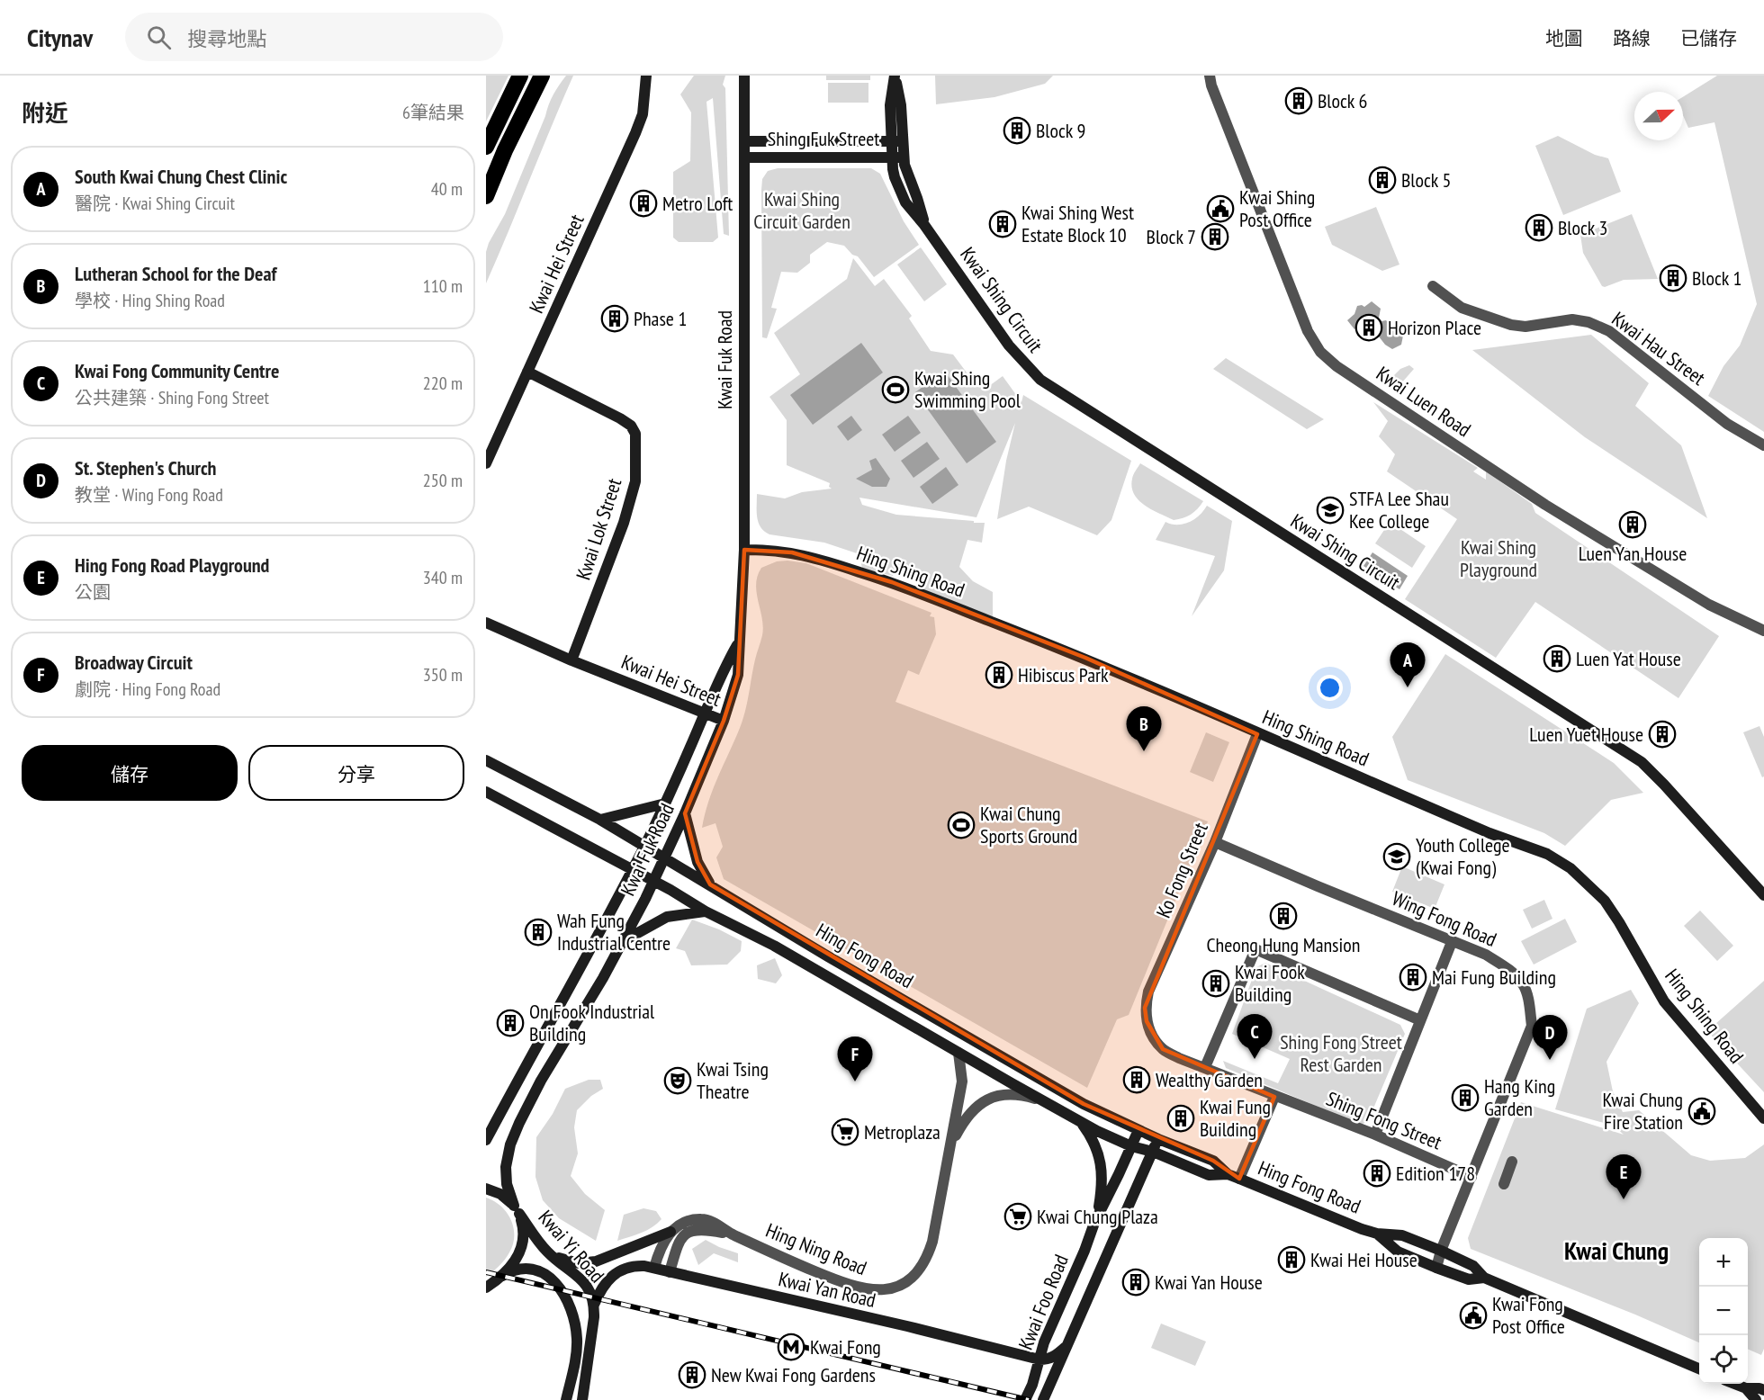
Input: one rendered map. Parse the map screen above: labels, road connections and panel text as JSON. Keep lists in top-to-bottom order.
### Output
{
  "streets": {
    "main road": [
      "Shing Fuk Street",
      "Kwai Hei Street",
      "Kwai Shing Circuit",
      "Kwai Fuk Road",
      "Kwai Lok Street",
      "Hing Shing Road",
      "Hing Fong Road",
      "Kwai Yi Road",
      "Kwai Yan Road",
      "Kwai Foo Road"
    ],
    "street": [
      "Kwai Hau Street",
      "Kwai Luen Road",
      "Ko Fong Street",
      "Wing Fong Road",
      "Shing Fong Street",
      "Hing Ning Road"
    ]
  },
  "crossings": [
    ["Shing Fuk Street", "Kwai Shing Circuit"],
    ["Shing Fuk Street", "Kwai Fuk Road"],
    ["Kwai Hei Street", "Kwai Fuk Road"],
    ["Kwai Hei Street", "Kwai Lok Street"],
    ["Kwai Fuk Road", "Hing Shing Road"],
    ["Kwai Fuk Road", "Hing Fong Road"],
    ["Kwai Fuk Road", "Kwai Yi Road"],
    ["Hing Shing Road", "Ko Fong Street"],
    ["Ko Fong Street", "Wing Fong Road"],
    ["Ko Fong Street", "Shing Fong Street"],
    ["Wing Fong Road", "Hing Fong Road"],
    ["Wing Fong Road", "Shing Fong Street"],
    ["Hing Fong Road", "Hing Ning Road"],
    ["Hing Fong Road", "Kwai Foo Road"],
    ["Kwai Yi Road", "Kwai Yan Road"],
    ["Hing Ning Road", "Kwai Yan Road"],
    ["Kwai Yan Road", "Kwai Foo Road"]
  ],
  "districts": ["Kwai Chung"],
  "parks": ["Kwai Shing Circuit Garden", "Kwai Shing Playground", "Shing Fong Street Rest Garden"],
  "places": {
    "building": [
      "Block 6",
      "Block 9",
      "Block 5",
      "Metro Loft",
      "Kwai Shing West Estate Block 10",
      "Block 3",
      "Block 7",
      "Block 1",
      "Phase 1",
      "Horizon Place",
      "Luen Yan House",
      "Luen Yat House",
      "Hibiscus Park",
      "Luen Yuet House",
      "Cheong Hung Mansion",
      "Wah Fung Industrial Centre",
      "Mai Fung Building",
      "Kwai Fook Building",
      "On Fook Industrial Building",
      "Wealthy Garden",
      "Hang King Garden",
      "Kwai Fung Building",
      "Edition 178",
      "Kwai Hei House",
      "Kwai Yan House",
      "New Kwai Fong Gardens"
    ],
    "public building": ["Kwai Shing Post Office", "Kwai Chung Fire Station", "Kwai Fong Post Office"],
    "sports": ["Kwai Shing Swimming Pool", "Kwai Chung Sports Ground"],
    "school or university": ["STFA Lee Shau Kee College", "Youth College (Kwai Fong)"],
    "theatre": ["Kwai Tsing Theatre"],
    "supermarket": ["Metroplaza", "Kwai Chung Plaza"],
    "metro station": ["Kwai Fong"]
  },
  "north": "right",
  "page": {
    "header": "Citynav",
    "search": "搜尋地點",
    "nav": ["地圖", "路線", "已儲存"],
    "heading": ["附近", "6筆結果"],
    "list": [
      {
        "mark": "A",
        "name": "South Kwai Chung Chest Clinic",
        "note": "醫院 · Kwai Shing Circuit",
        "value": "40 m"
      },
      {
        "mark": "B",
        "name": "Lutheran School for the Deaf",
        "note": "學校 · Hing Shing Road",
        "value": "110 m"
      },
      {
        "mark": "C",
        "name": "Kwai Fong Community Centre",
        "note": "公共建築 · Shing Fong Street",
        "value": "220 m"
      },
      {
        "mark": "D",
        "name": "St. Stephen's Church",
        "note": "教堂 · Wing Fong Road",
        "value": "250 m"
      },
      {
        "mark": "E",
        "name": "Hing Fong Road Playground",
        "note": "公園",
        "value": "340 m"
      },
      {
        "mark": "F",
        "name": "Broadway Circuit",
        "note": "劇院 · Hing Fong Road",
        "value": "350 m"
      }
    ],
    "pins": [
      "A",
      "B",
      "C",
      "D",
      "F",
      "E"
    ],
    "buttons": ["儲存", "分享"],
    "map_buttons": ["+", "−"]
  }
}
